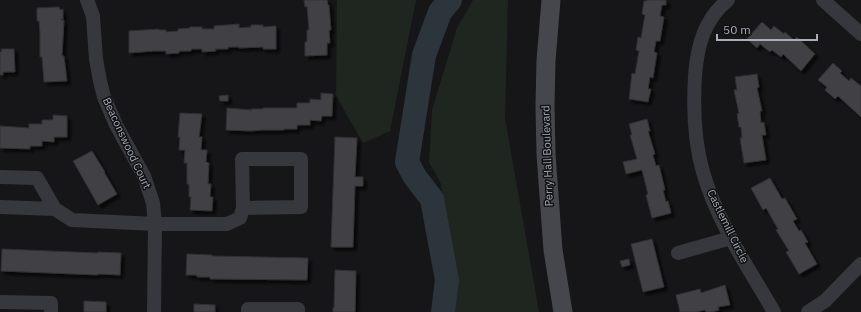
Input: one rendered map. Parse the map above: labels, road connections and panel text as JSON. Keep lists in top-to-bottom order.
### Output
{
  "streets": {
    "main road": ["Perry Hall Boulevard"],
    "street": ["Beaconswood Court", "Castlemill Circle"]
  },
  "scale_bar": "50 m"
}
